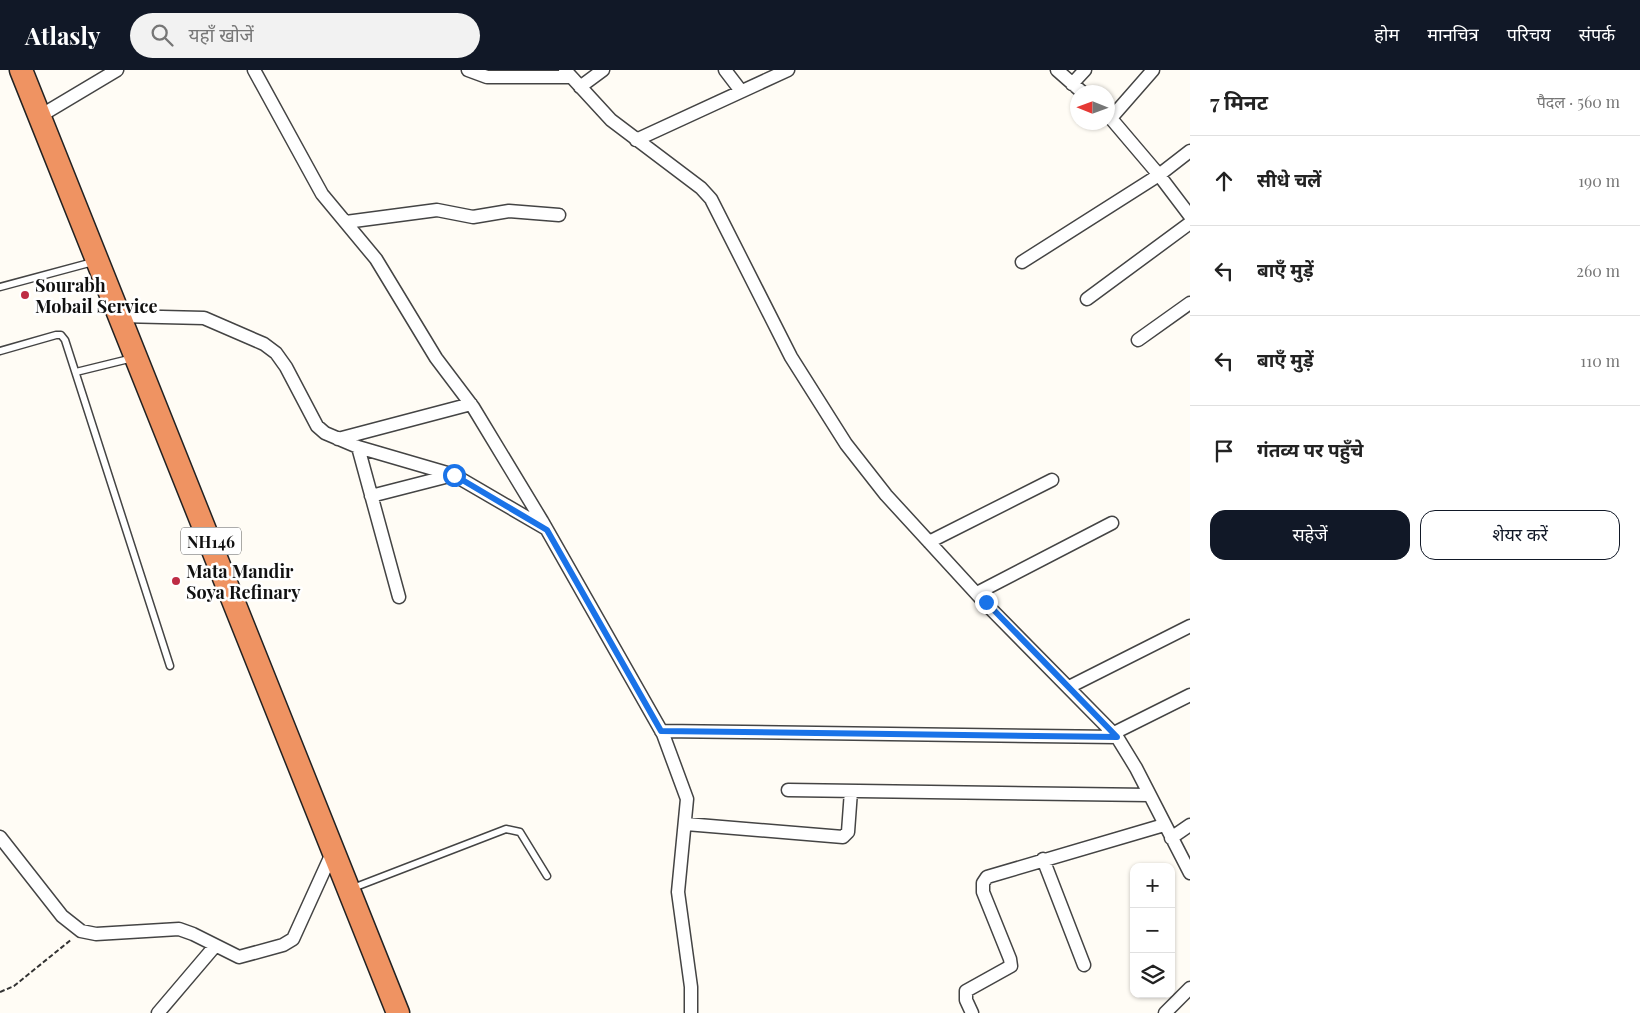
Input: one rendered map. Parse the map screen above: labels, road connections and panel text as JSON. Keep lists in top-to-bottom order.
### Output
{
  "streets": {
    "highway": ["NH146"]
  },
  "places": ["Sourabh Mobail Service", "Mata Mandir Soya Refinary"],
  "north": "left",
  "page": {
    "header": "Atlasly",
    "search": "यहाँ खोजें",
    "nav": [
      "होम",
      "मानचित्र",
      "परिचय",
      "संपर्क"
    ],
    "heading": ["7 मिनट", "पैदल · 560 m"],
    "list": [
      ["सीधे चलें", "190 m"],
      ["बाएँ मुड़ें", "260 m"],
      ["बाएँ मुड़ें", "110 m"],
      "गंतव्य पर पहुँचे"
    ],
    "buttons": ["सहेजें", "शेयर करें"],
    "map_buttons": ["+", "−"]
  }
}
